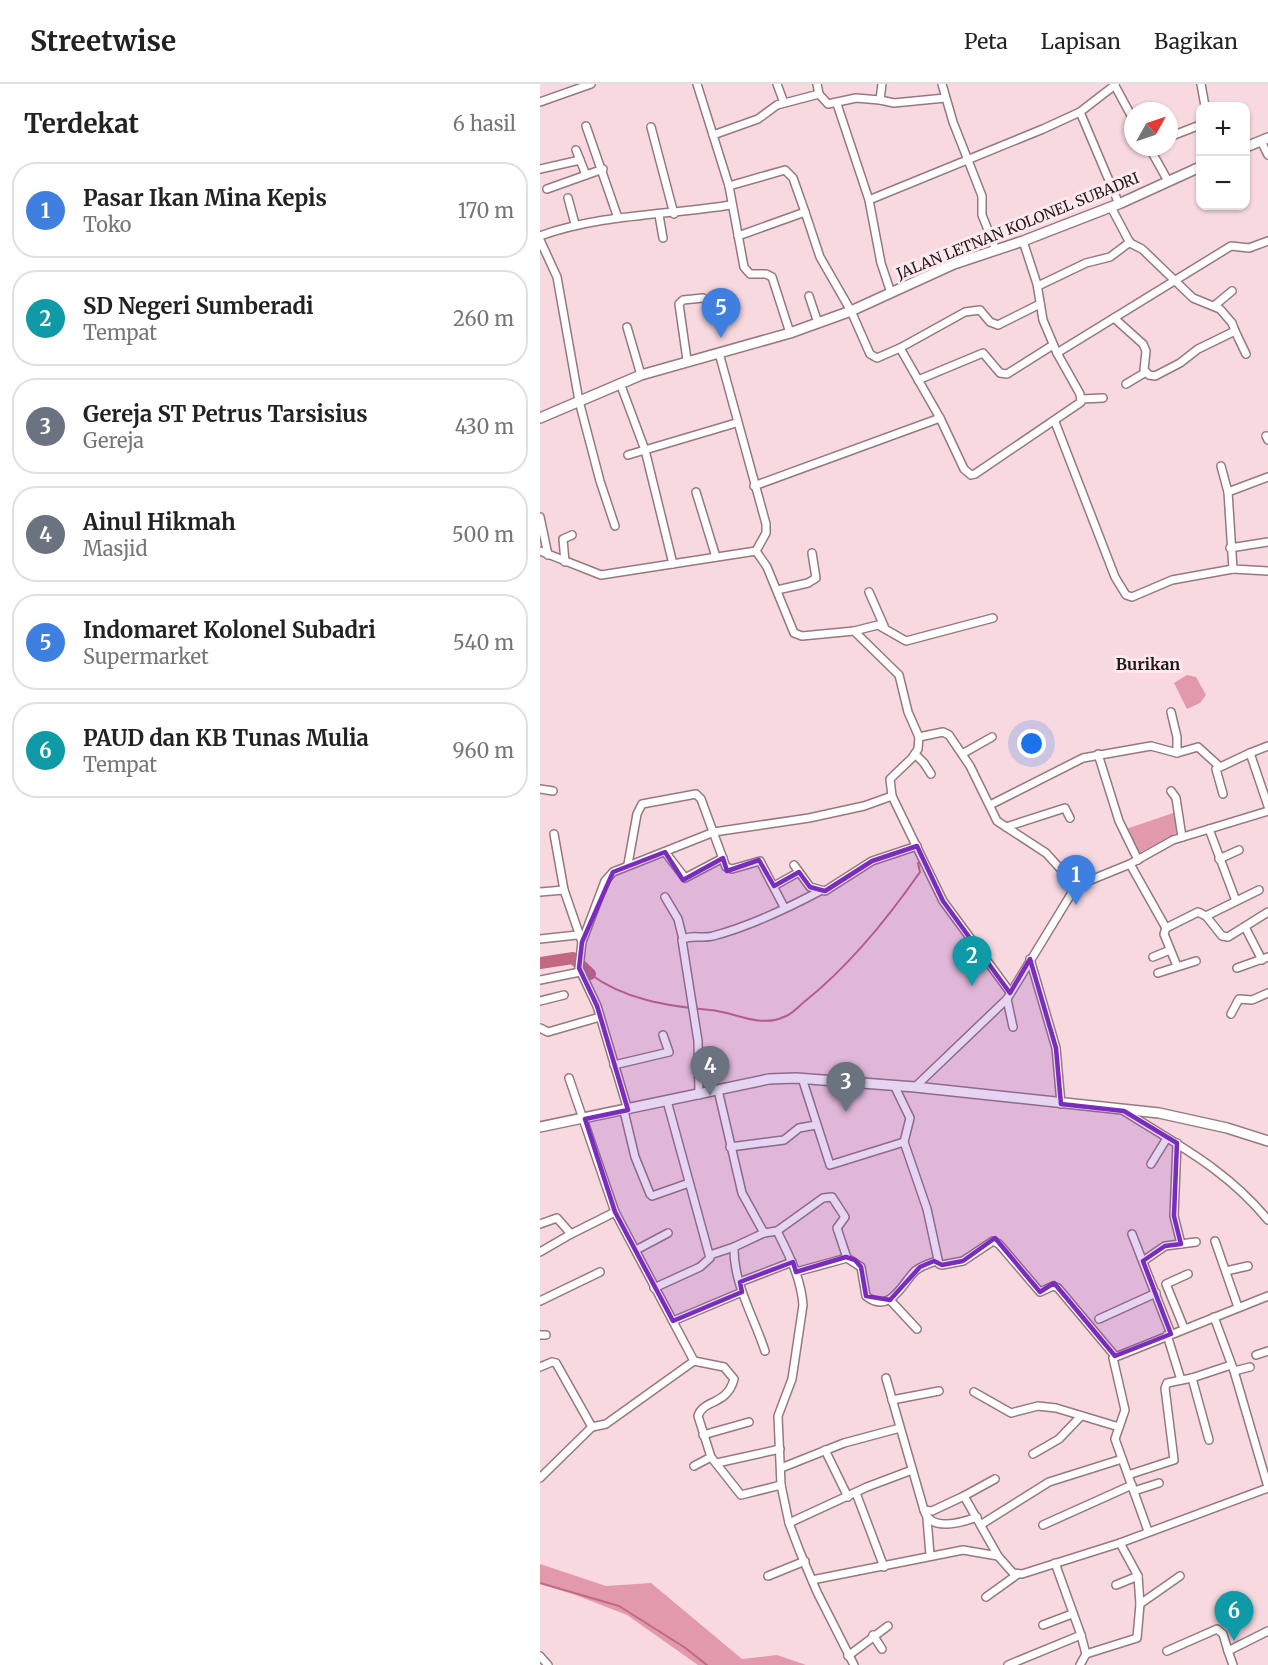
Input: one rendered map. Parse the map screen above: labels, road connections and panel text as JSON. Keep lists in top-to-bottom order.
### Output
{
  "streets": {
    "main road": ["JALAN LETNAN KOLONEL SUBADRI"]
  },
  "districts": ["Burikan"],
  "north": "top right",
  "page": {
    "header": "Streetwise",
    "nav": ["Peta", "Lapisan", "Bagikan"],
    "heading": ["Terdekat", "6 hasil"],
    "map_buttons": ["+", "−"],
    "list": [
      {
        "mark": "1",
        "name": "Pasar Ikan Mina Kepis",
        "note": "Toko",
        "value": "170 m"
      },
      {
        "mark": "2",
        "name": "SD Negeri Sumberadi",
        "note": "Tempat",
        "value": "260 m"
      },
      {
        "mark": "3",
        "name": "Gereja ST Petrus Tarsisius",
        "note": "Gereja",
        "value": "430 m"
      },
      {
        "mark": "4",
        "name": "Ainul Hikmah",
        "note": "Masjid",
        "value": "500 m"
      },
      {
        "mark": "5",
        "name": "Indomaret Kolonel Subadri",
        "note": "Supermarket",
        "value": "540 m"
      },
      {
        "mark": "6",
        "name": "PAUD dan KB Tunas Mulia",
        "note": "Tempat",
        "value": "960 m"
      }
    ],
    "pins": [
      "5",
      "1",
      "2",
      "4",
      "3",
      "6"
    ]
  }
}
